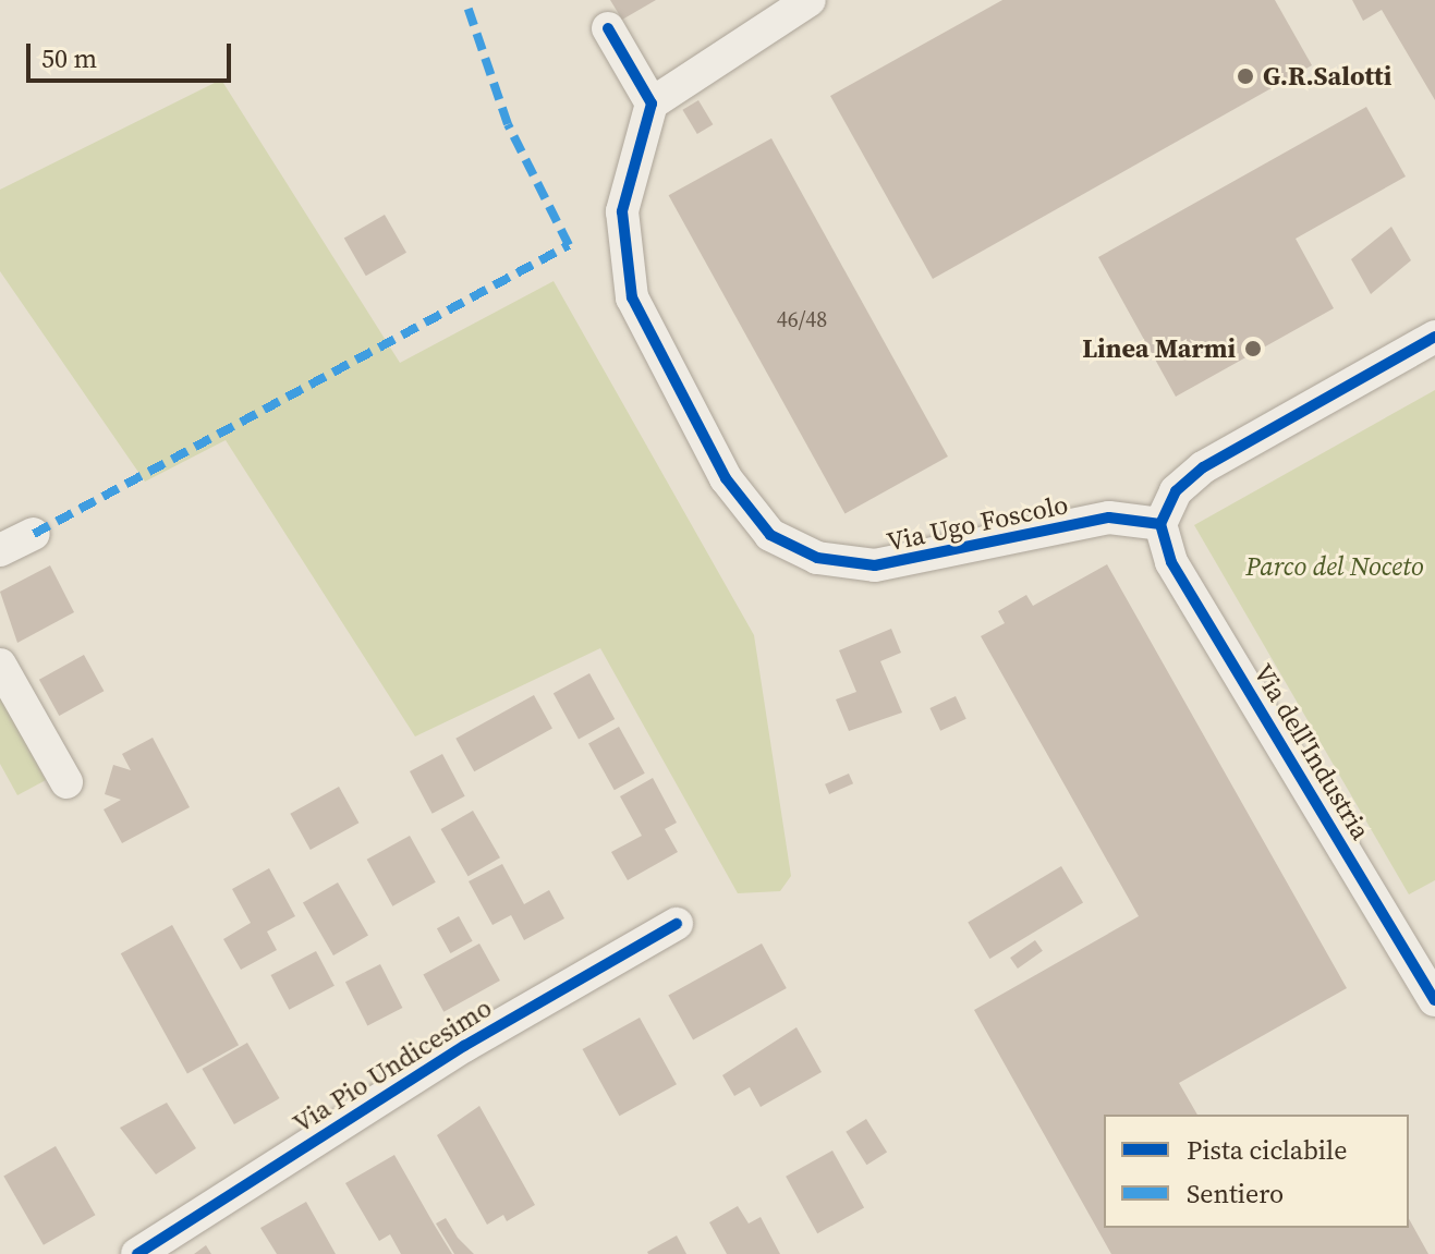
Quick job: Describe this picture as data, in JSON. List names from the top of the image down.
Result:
{
  "streets": {
    "street": ["Via Ugo Foscolo", "Via dell'Industria", "Via Pio Undicesimo"]
  },
  "crossings": [
    ["Via Ugo Foscolo", "Via dell'Industria"]
  ],
  "parks": ["Parco del Noceto"],
  "places": ["G.R.Salotti", "Linea Marmi"],
  "house_numbers": ["46/48"],
  "legend": ["Pista ciclabile", "Sentiero"],
  "scale_bar": "50 m"
}
